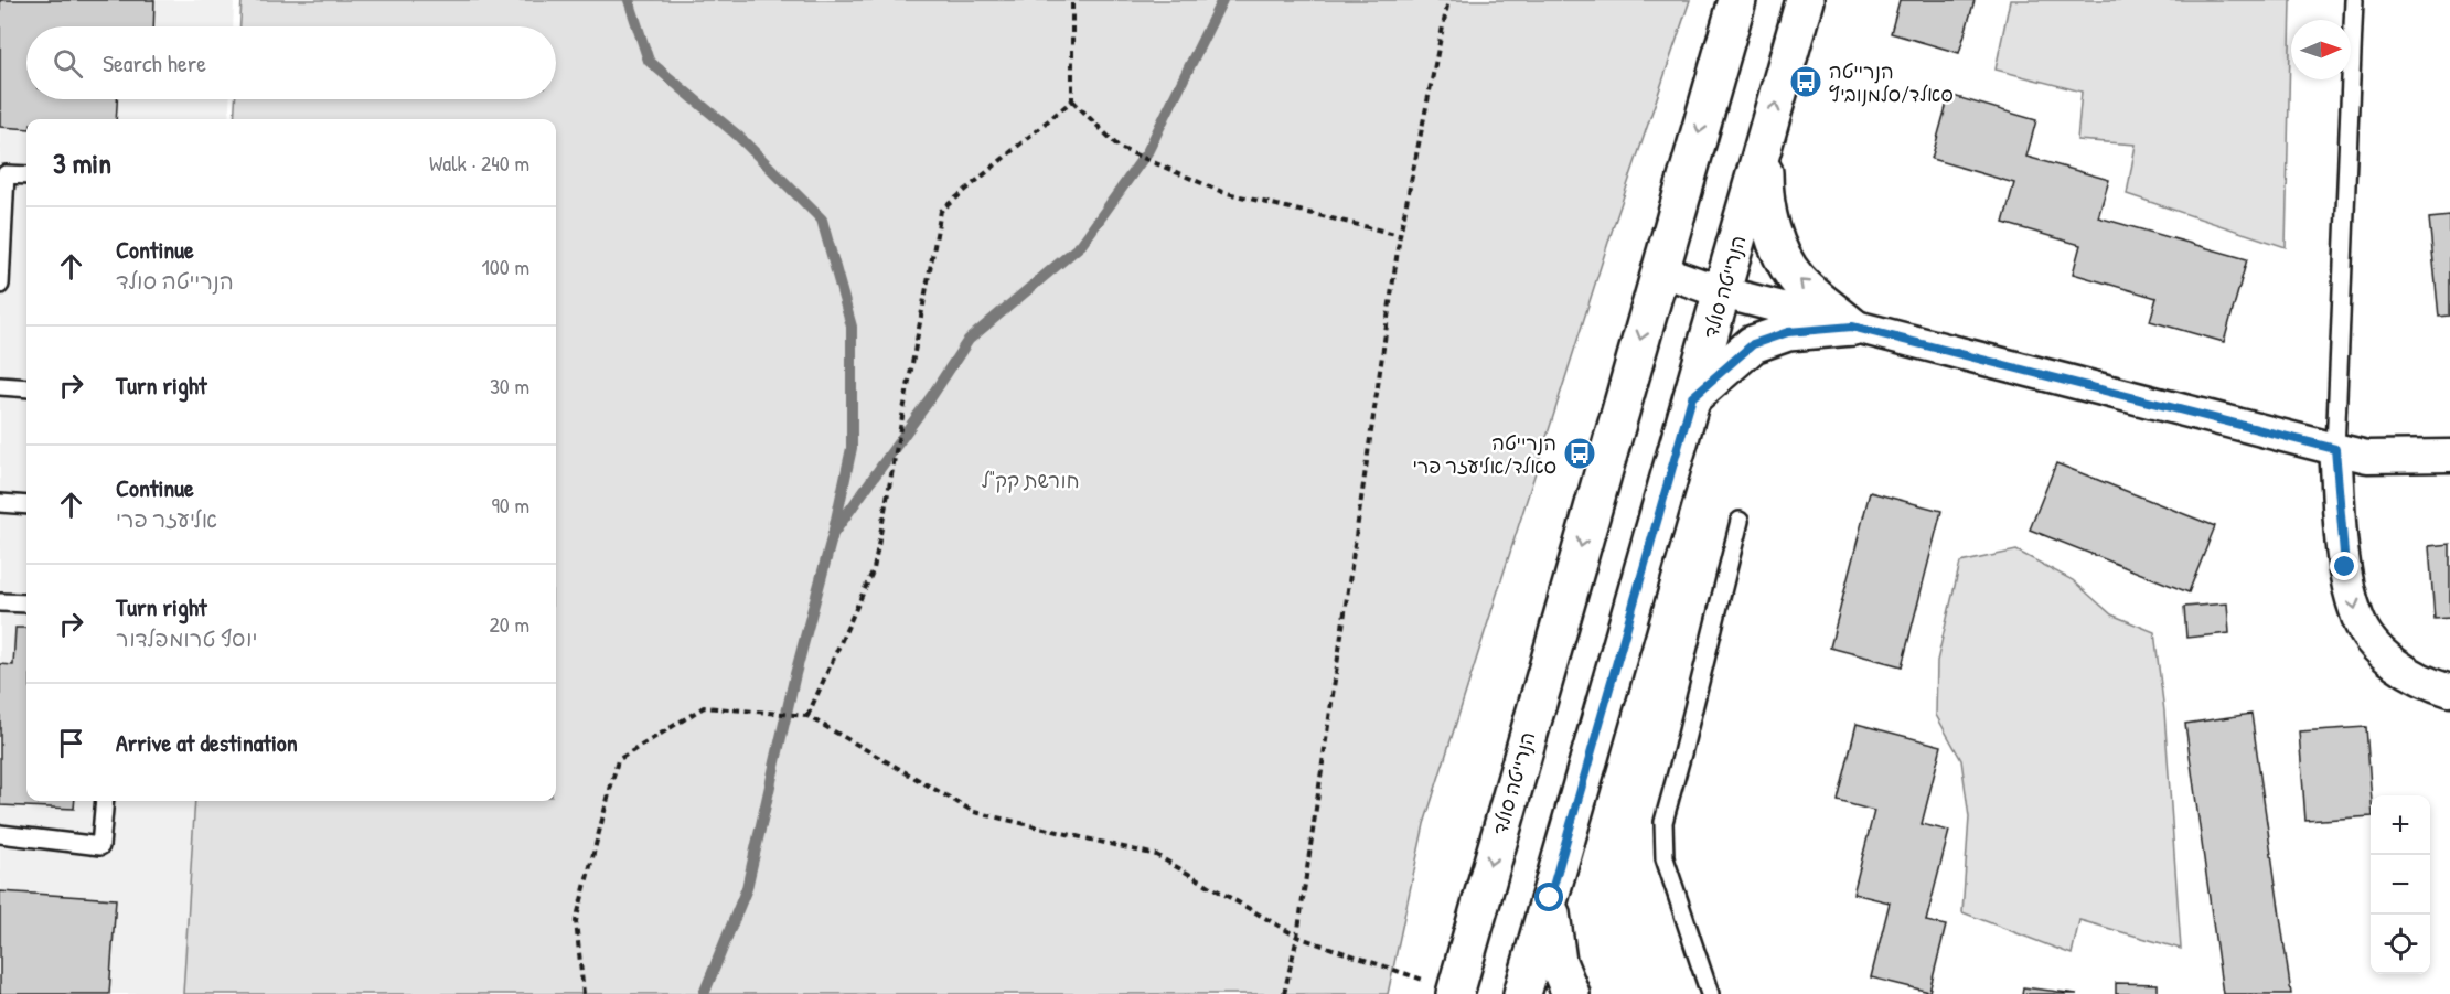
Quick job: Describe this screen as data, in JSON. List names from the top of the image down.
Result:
{
  "streets": {
    "main road": ["הנרייטה סולד"]
  },
  "parks": ["חורשת קק\"ל"],
  "places": {
    "bus stop": ["הנרייטה סאלד/סלמנוביץ", "הנרייטה סאלד/אליעזר פרי"]
  },
  "north": "right",
  "page": {
    "search": "Search here",
    "heading": ["3 min", "Walk · 240 m"],
    "list": [
      ["Continue", "הנרייטה סולד", "100 m"],
      ["Turn right", "30 m"],
      ["Continue", "אליעזר פרי", "90 m"],
      ["Turn right", "יוסף טרומפלדור", "20 m"],
      "Arrive at destination"
    ],
    "map_buttons": ["+", "−"]
  }
}
